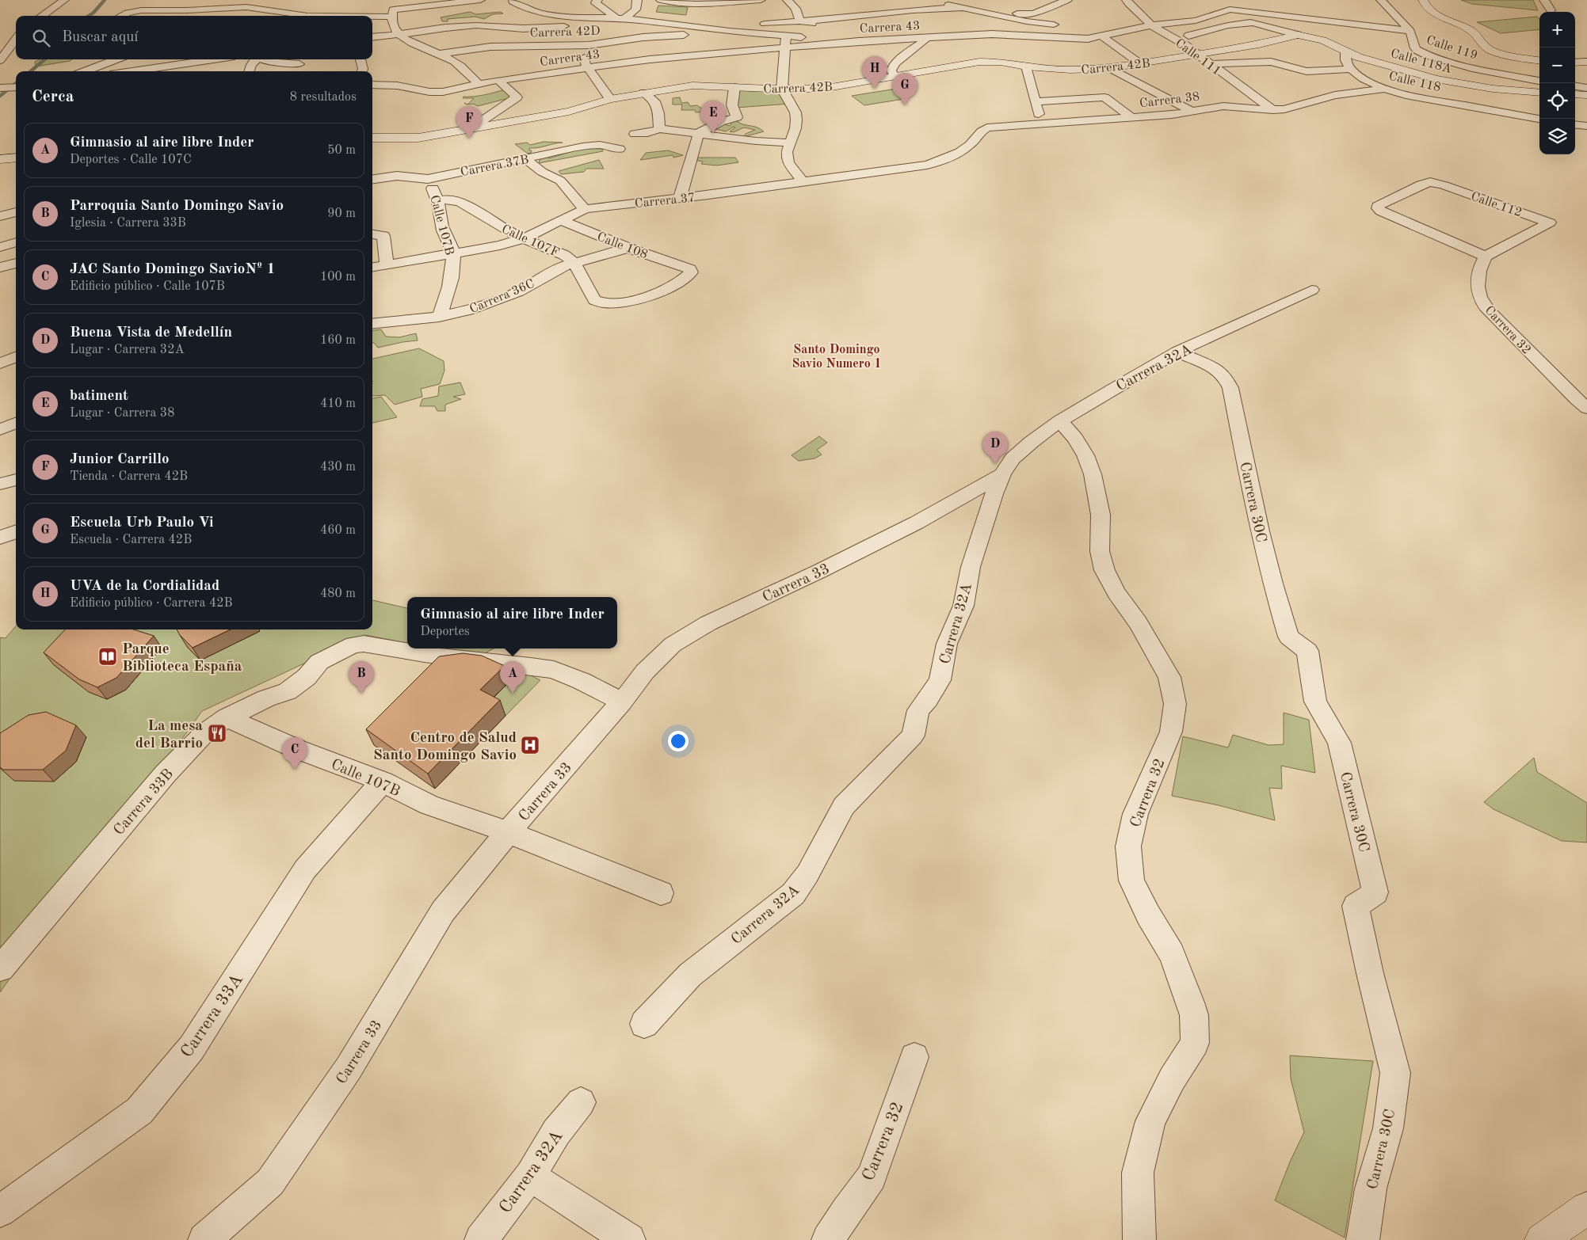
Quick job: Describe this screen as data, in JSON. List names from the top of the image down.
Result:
{
  "streets": {
    "street": [
      "Carrera 43",
      "Carrera 42D",
      "Calle 119",
      "Calle 111",
      "Calle 118A",
      "Carrera 42B",
      "Calle 118",
      "Carrera 38",
      "Carrera 37B",
      "Carrera 37",
      "Calle 112",
      "Calle 107B",
      "Calle 107F",
      "Calle 108",
      "Carrera 36C",
      "Carrera 32",
      "Carrera 32A",
      "Carrera 30C",
      "Carrera 33",
      "Carrera 33B",
      "Carrera 33A"
    ]
  },
  "crossings": [
    ["Carrera 43", "Calle 119"],
    ["Carrera 43", "Calle 111"],
    ["Calle 111", "Carrera 42B"],
    ["Calle 111", "Carrera 38"],
    ["Calle 118", "Carrera 38"],
    ["Carrera 38", "Carrera 37"],
    ["Carrera 37B", "Calle 107B"],
    ["Carrera 37", "Calle 107B"],
    ["Carrera 37", "Calle 107F"],
    ["Carrera 37", "Calle 108"],
    ["Calle 112", "Carrera 32"],
    ["Calle 107B", "Calle 107F"],
    ["Calle 107B", "Carrera 36C"],
    ["Calle 107B", "Carrera 33"],
    ["Calle 107B", "Carrera 33B"],
    ["Calle 107B", "Carrera 33A"],
    ["Calle 107F", "Calle 108"],
    ["Calle 107F", "Carrera 36C"],
    ["Calle 108", "Carrera 36C"],
    ["Carrera 32", "Carrera 32A"],
    ["Carrera 32A", "Carrera 30C"],
    ["Carrera 32A", "Carrera 33"],
    ["Carrera 33", "Carrera 33B"]
  ],
  "districts": ["Santo Domingo Savio Numero 1"],
  "places": {
    "library": ["Parque Biblioteca España"],
    "restaurant": ["La mesa del Barrio"],
    "hospital": ["Centro de Salud Santo Domingo Savio"]
  },
  "page": {
    "map_buttons": ["+", "−"],
    "search": "Buscar aquí",
    "pins": [
      "H",
      "G",
      "E",
      "F",
      "D",
      "A",
      "B",
      "C"
    ],
    "heading": ["Cerca", "8 resultados"],
    "list": [
      {
        "mark": "A",
        "name": "Gimnasio al aire libre Inder",
        "note": "Deportes · Calle 107C",
        "value": "50 m"
      },
      {
        "mark": "B",
        "name": "Parroquia Santo Domingo Savio",
        "note": "Iglesia · Carrera 33B",
        "value": "90 m"
      },
      {
        "mark": "C",
        "name": "JAC Santo Domingo SavioNº 1",
        "note": "Edificio público · Calle 107B",
        "value": "100 m"
      },
      {
        "mark": "D",
        "name": "Buena Vista de Medellín",
        "note": "Lugar · Carrera 32A",
        "value": "160 m"
      },
      {
        "mark": "E",
        "name": "batiment",
        "note": "Lugar · Carrera 38",
        "value": "410 m"
      },
      {
        "mark": "F",
        "name": "Junior Carrillo",
        "note": "Tienda · Carrera 42B",
        "value": "430 m"
      },
      {
        "mark": "G",
        "name": "Escuela Urb Paulo Vi",
        "note": "Escuela · Carrera 42B",
        "value": "460 m"
      },
      {
        "mark": "H",
        "name": "UVA de la Cordialidad",
        "note": "Edificio público · Carrera 42B",
        "value": "480 m"
      }
    ],
    "popup": ["Gimnasio al aire libre Inder", "Deportes"]
  }
}
